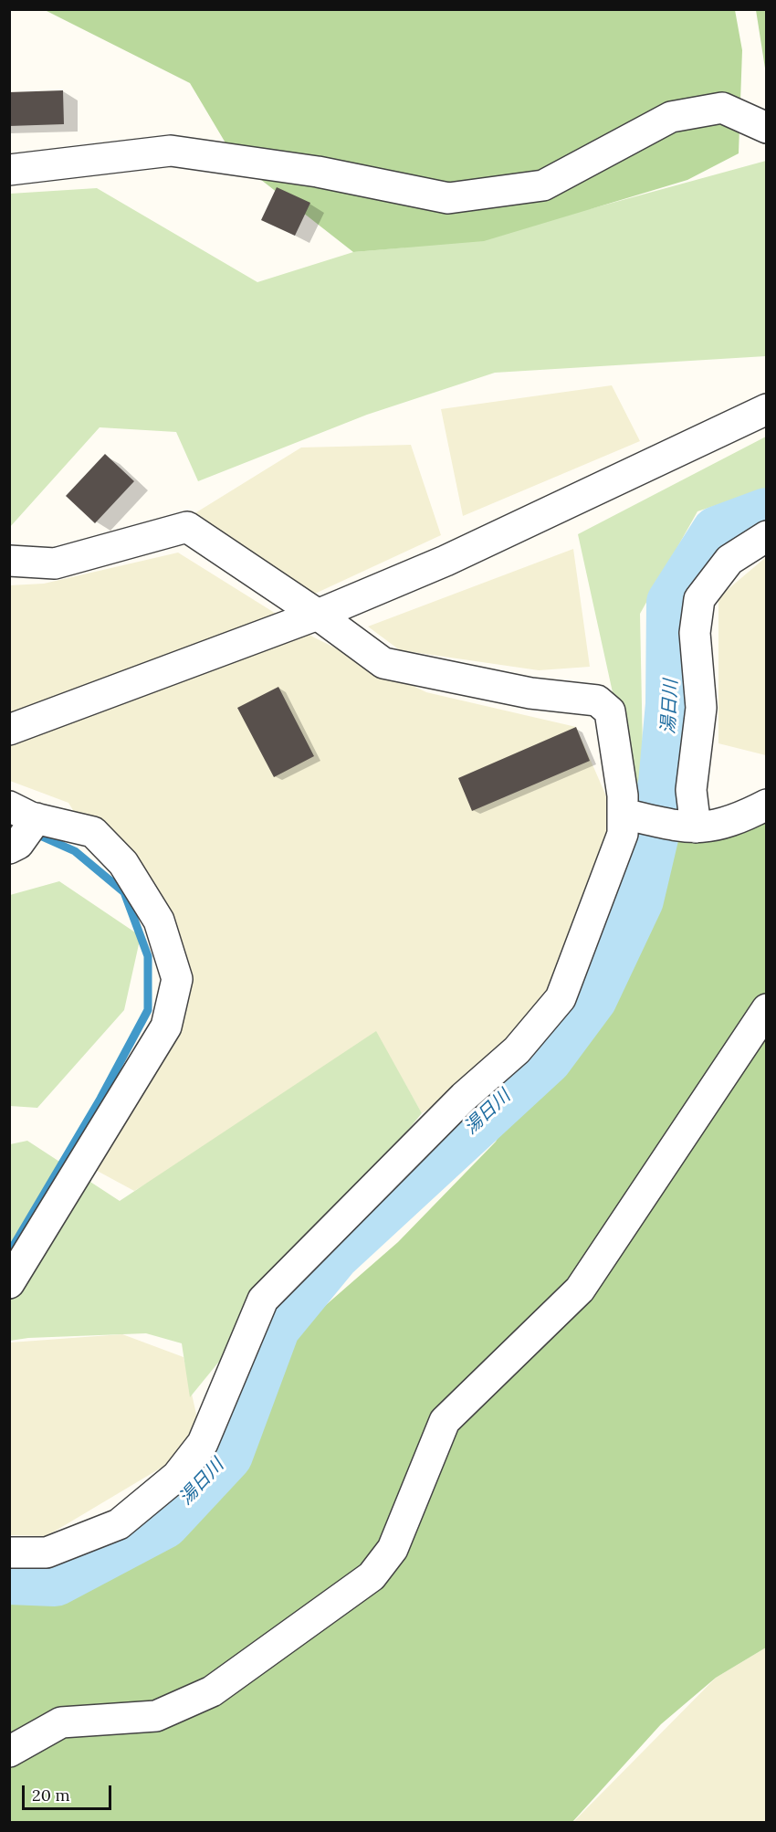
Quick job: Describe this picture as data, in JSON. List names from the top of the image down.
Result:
{
  "water": ["湯日川"],
  "scale_bar": "20 m"
}
